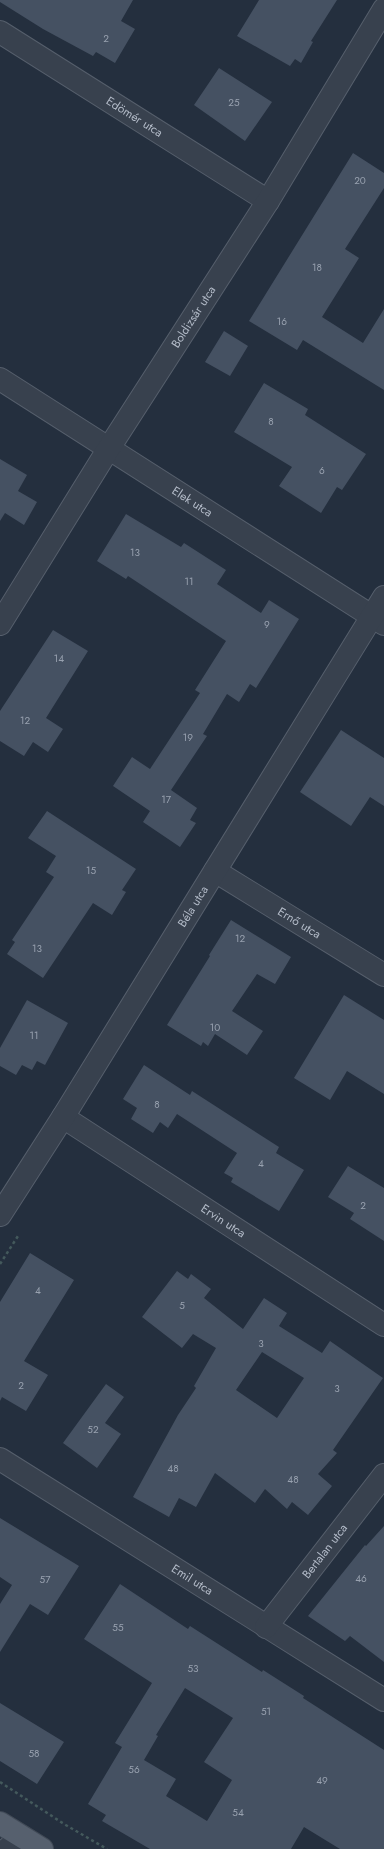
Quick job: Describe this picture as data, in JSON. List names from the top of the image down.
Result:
{
  "streets": {
    "street": [
      "Edömér utca",
      "Boldizsár utca",
      "Elek utca",
      "Béla utca",
      "Ernő utca",
      "Ervin utca",
      "Bertalan utca",
      "Emil utca"
    ]
  },
  "crossings": [
    ["Edömér utca", "Boldizsár utca"],
    ["Boldizsár utca", "Elek utca"],
    ["Elek utca", "Béla utca"],
    ["Béla utca", "Ernő utca"],
    ["Béla utca", "Ervin utca"],
    ["Bertalan utca", "Emil utca"]
  ],
  "house_numbers": [
    "2",
    "25",
    "20",
    "18",
    "16",
    "8",
    "6",
    "13",
    "11",
    "9",
    "14",
    "12",
    "19",
    "17",
    "15",
    "12",
    "13",
    "10",
    "11",
    "8",
    "4",
    "2",
    "4",
    "5",
    "3",
    "2",
    "3",
    "52",
    "48",
    "48",
    "46",
    "57",
    "55",
    "53",
    "51",
    "58",
    "56",
    "49",
    "54"
  ]
}
